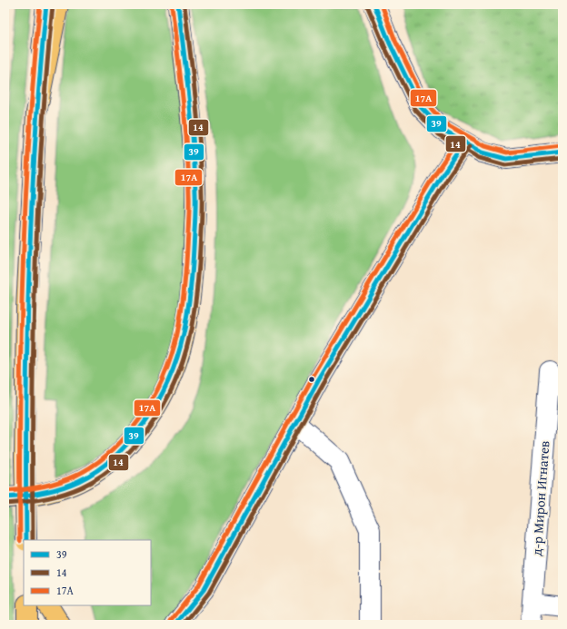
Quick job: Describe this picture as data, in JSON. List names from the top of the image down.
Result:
{
  "streets": {
    "street": ["д-р Мирон Игнатев"]
  },
  "lines": ["transit line 39", "transit line 14", "transit line 17А"],
  "legend": ["39", "14", "17А"]
}
